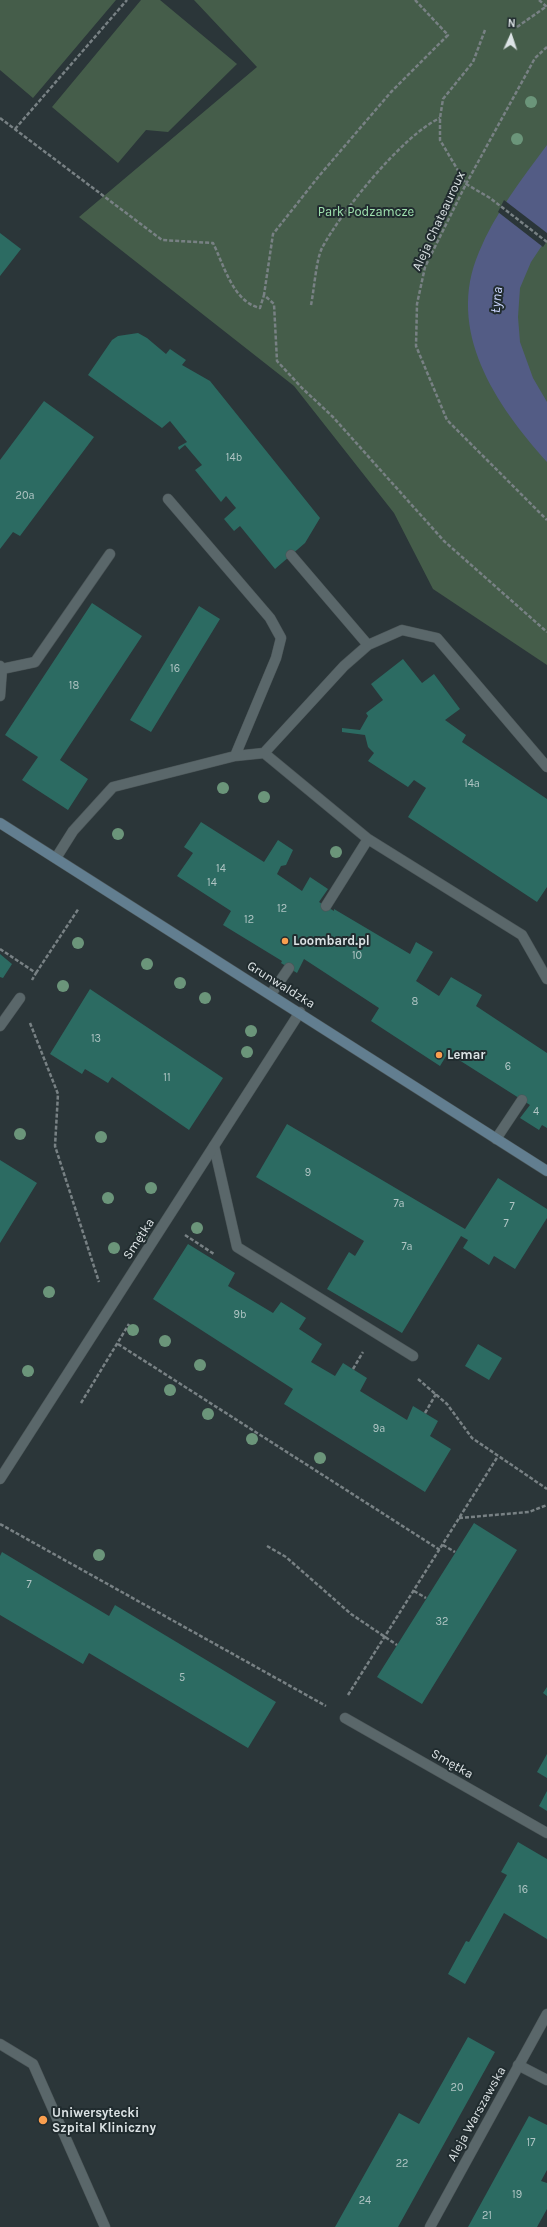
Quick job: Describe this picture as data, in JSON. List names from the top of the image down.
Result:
{
  "streets": {
    "street": ["Grunwaldzka", "Smętka", "Aleja Warszawska"],
    "path": ["Aleja Chateauroux"]
  },
  "crossings": [
    ["Grunwaldzka", "Smętka"]
  ],
  "water": ["Łyna"],
  "parks": ["Park Podzamcze"],
  "places": ["Loombard.pl", "Lemar", "Uniwersytecki Szpital Kliniczny"],
  "house_numbers": [
    "14b",
    "20a",
    "16",
    "18",
    "14a",
    "14",
    "14",
    "12",
    "12",
    "10",
    "8",
    "13",
    "6",
    "11",
    "4",
    "9",
    "7a",
    "7",
    "7",
    "7a",
    "9b",
    "9a",
    "7",
    "32",
    "5",
    "16",
    "20",
    "17",
    "22",
    "19",
    "24",
    "21"
  ],
  "north": "top"
}
